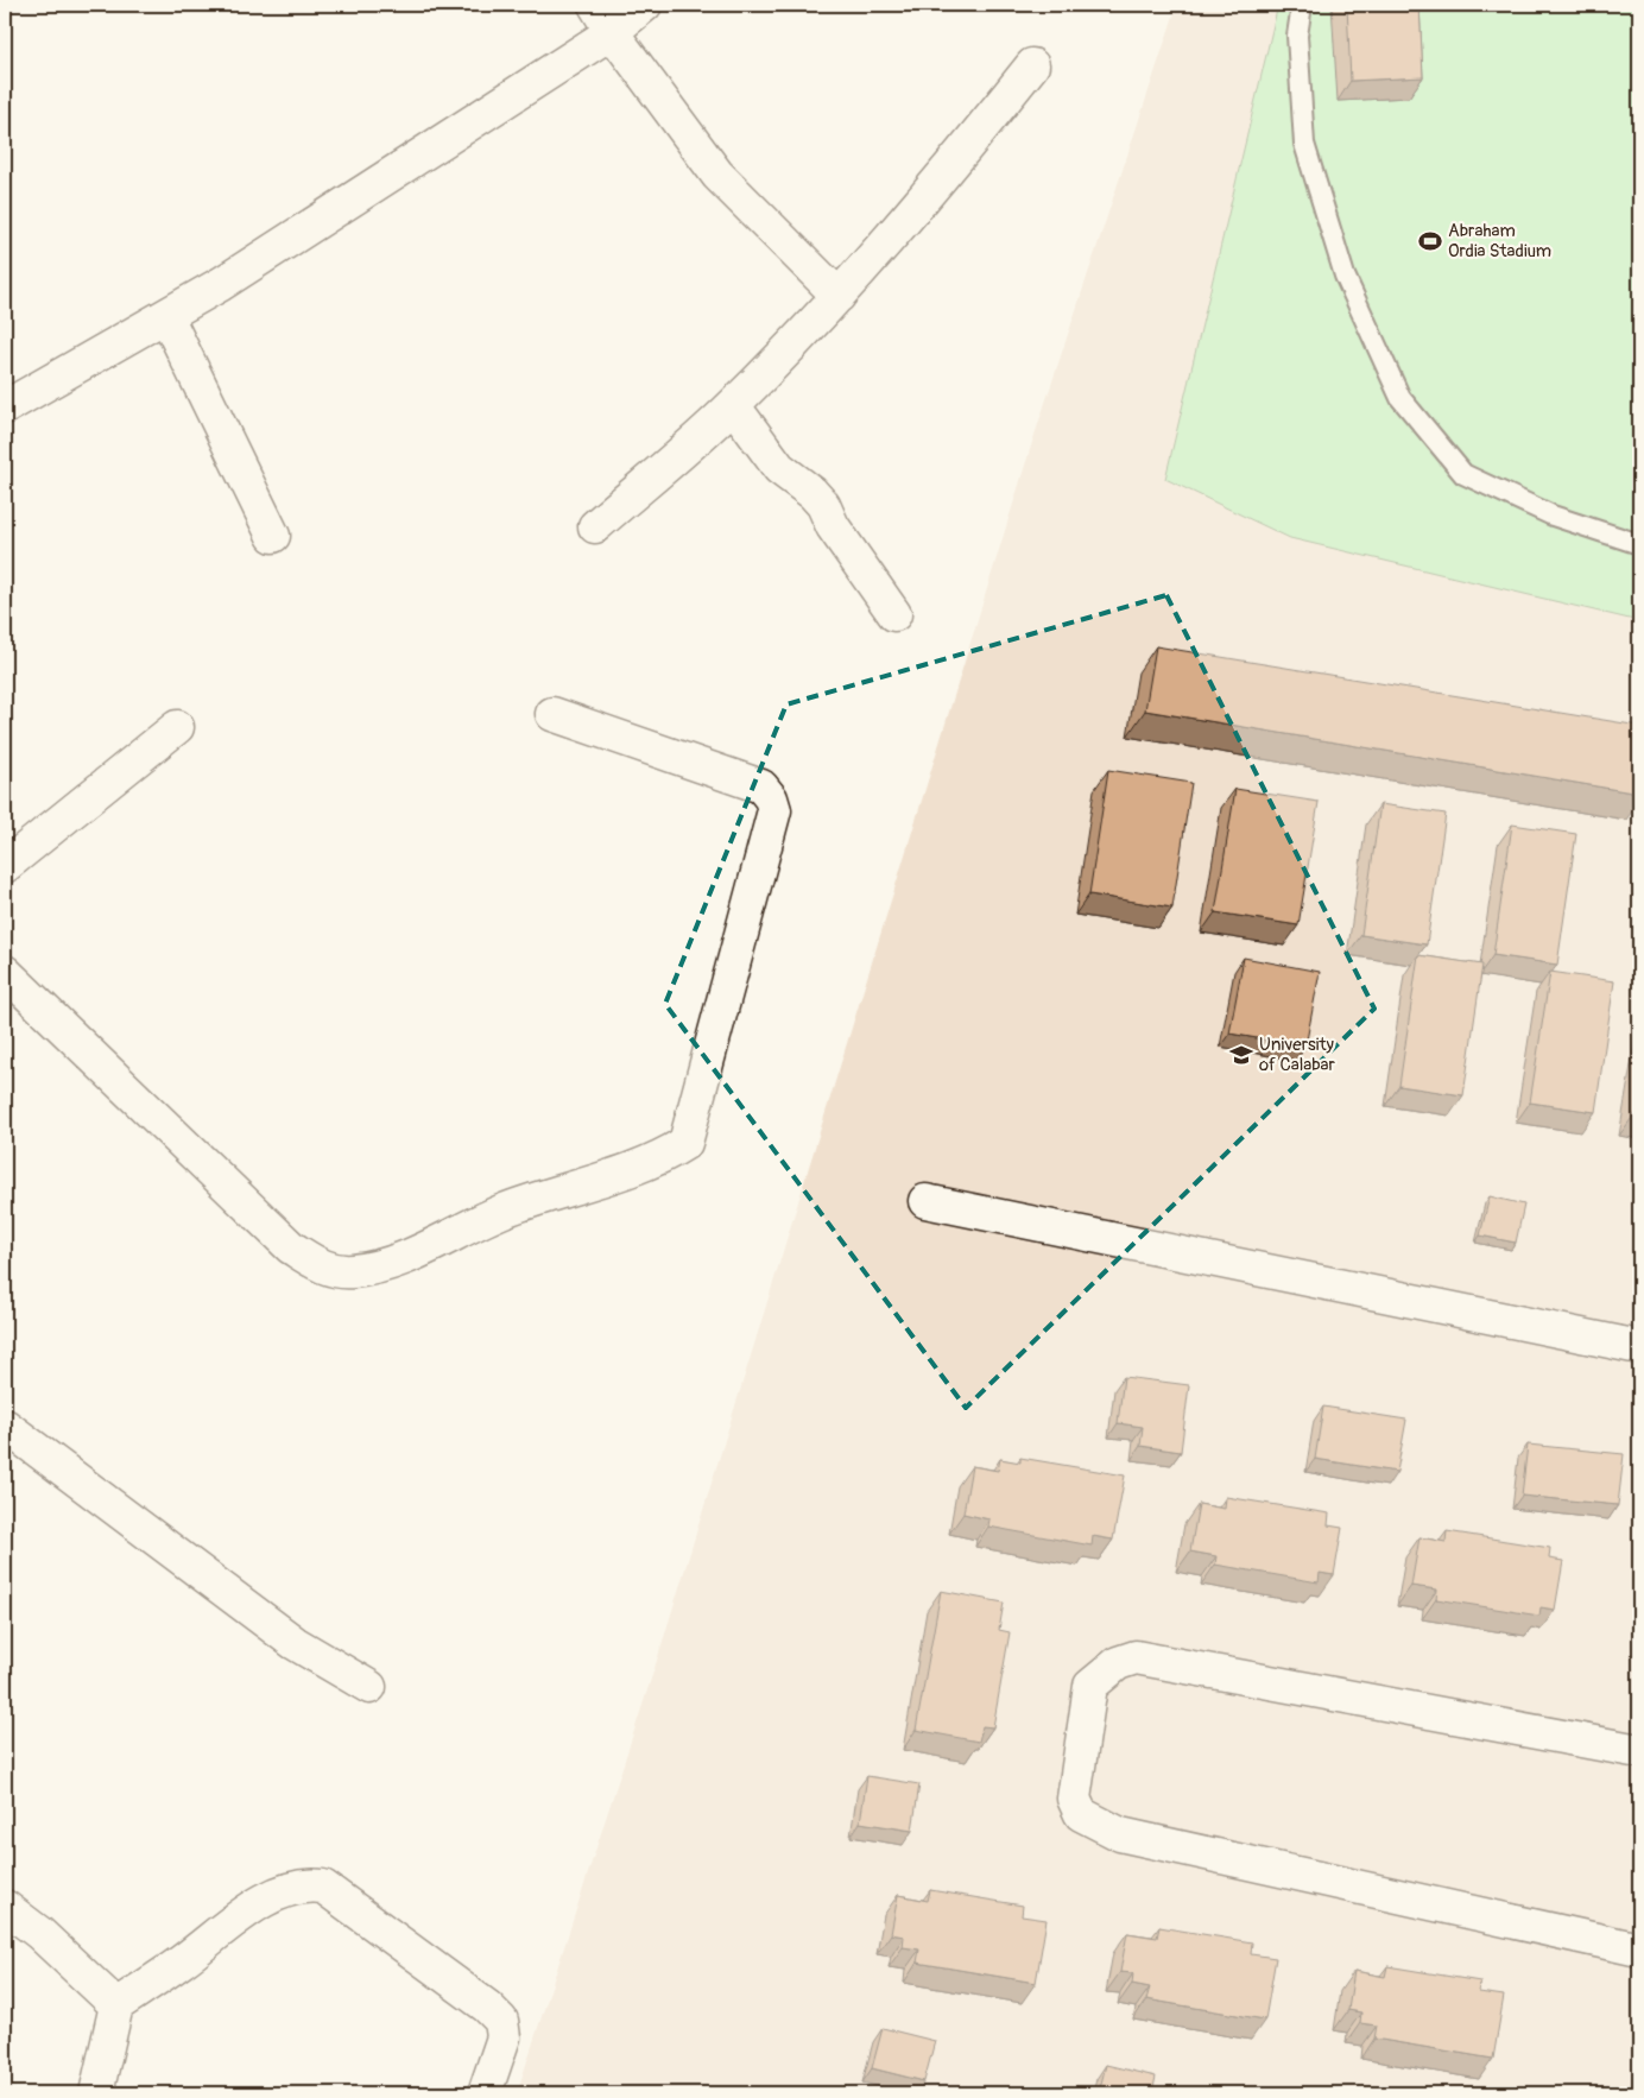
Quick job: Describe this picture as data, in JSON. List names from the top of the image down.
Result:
{
  "places": {
    "sports": ["Abraham Ordia Stadium"],
    "school or university": ["University of Calabar"]
  }
}
